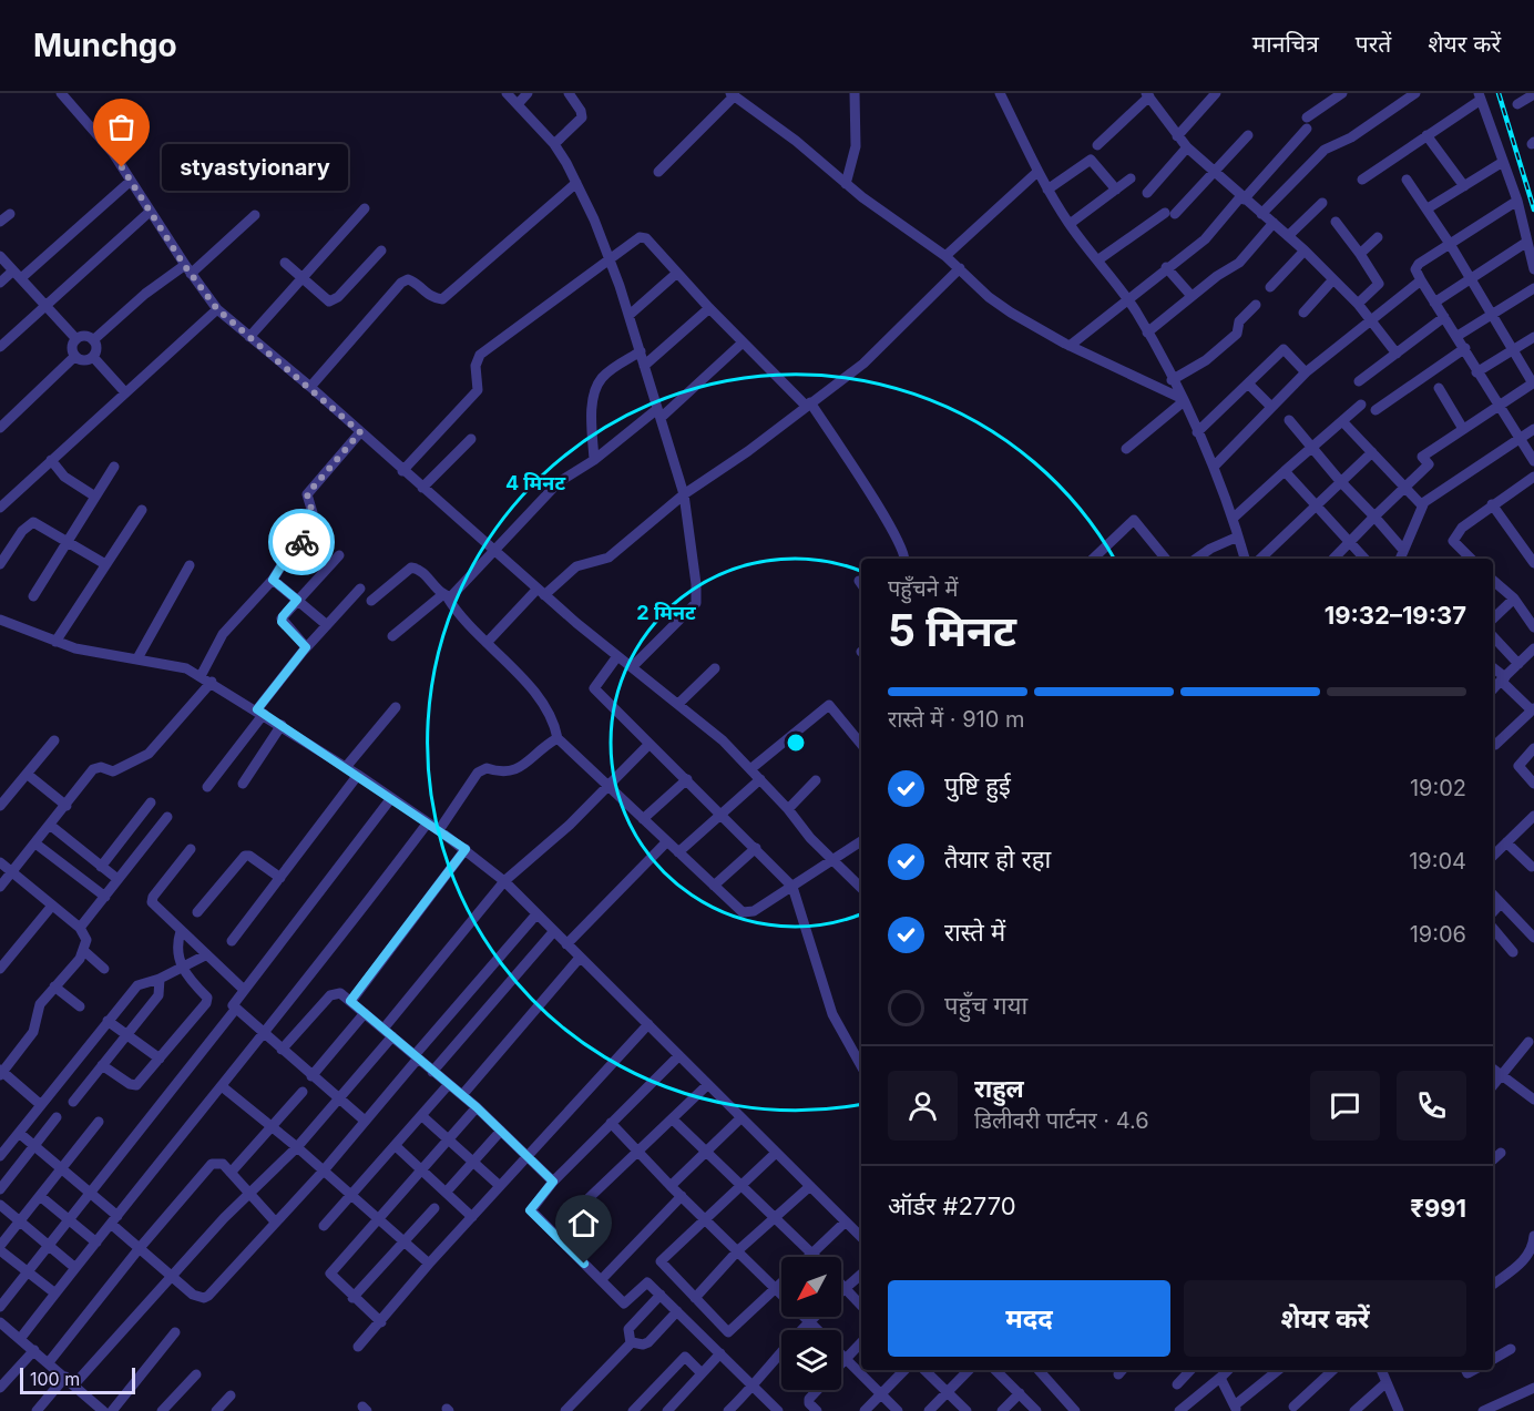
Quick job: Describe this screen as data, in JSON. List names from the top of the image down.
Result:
{
  "places": ["styastyionary"],
  "scale_bar": "100 m",
  "north": "bottom left",
  "page": {
    "header": "Munchgo",
    "nav": ["मानचित्र", "परतें", "शेयर करें"],
    "bubble": "styastyionary",
    "heading": ["5 मिनट", "पहुँचने में", "19:32–19:37"],
    "panel": [
      "राहुल",
      "डिलीवरी पार्टनर · 4.6",
      "ऑर्डर #2770",
      "₹991"
    ],
    "bar": "रास्ते में · 910 m",
    "list": [
      ["पुष्टि हुई", "19:02"],
      ["तैयार हो रहा", "19:04"],
      ["रास्ते में", "19:06"],
      "पहुँच गया"
    ],
    "buttons": ["मदद", "शेयर करें"],
    "scale": "100 m"
  },
  "rings": ["4 मिनट", "2 मिनट"]
}
